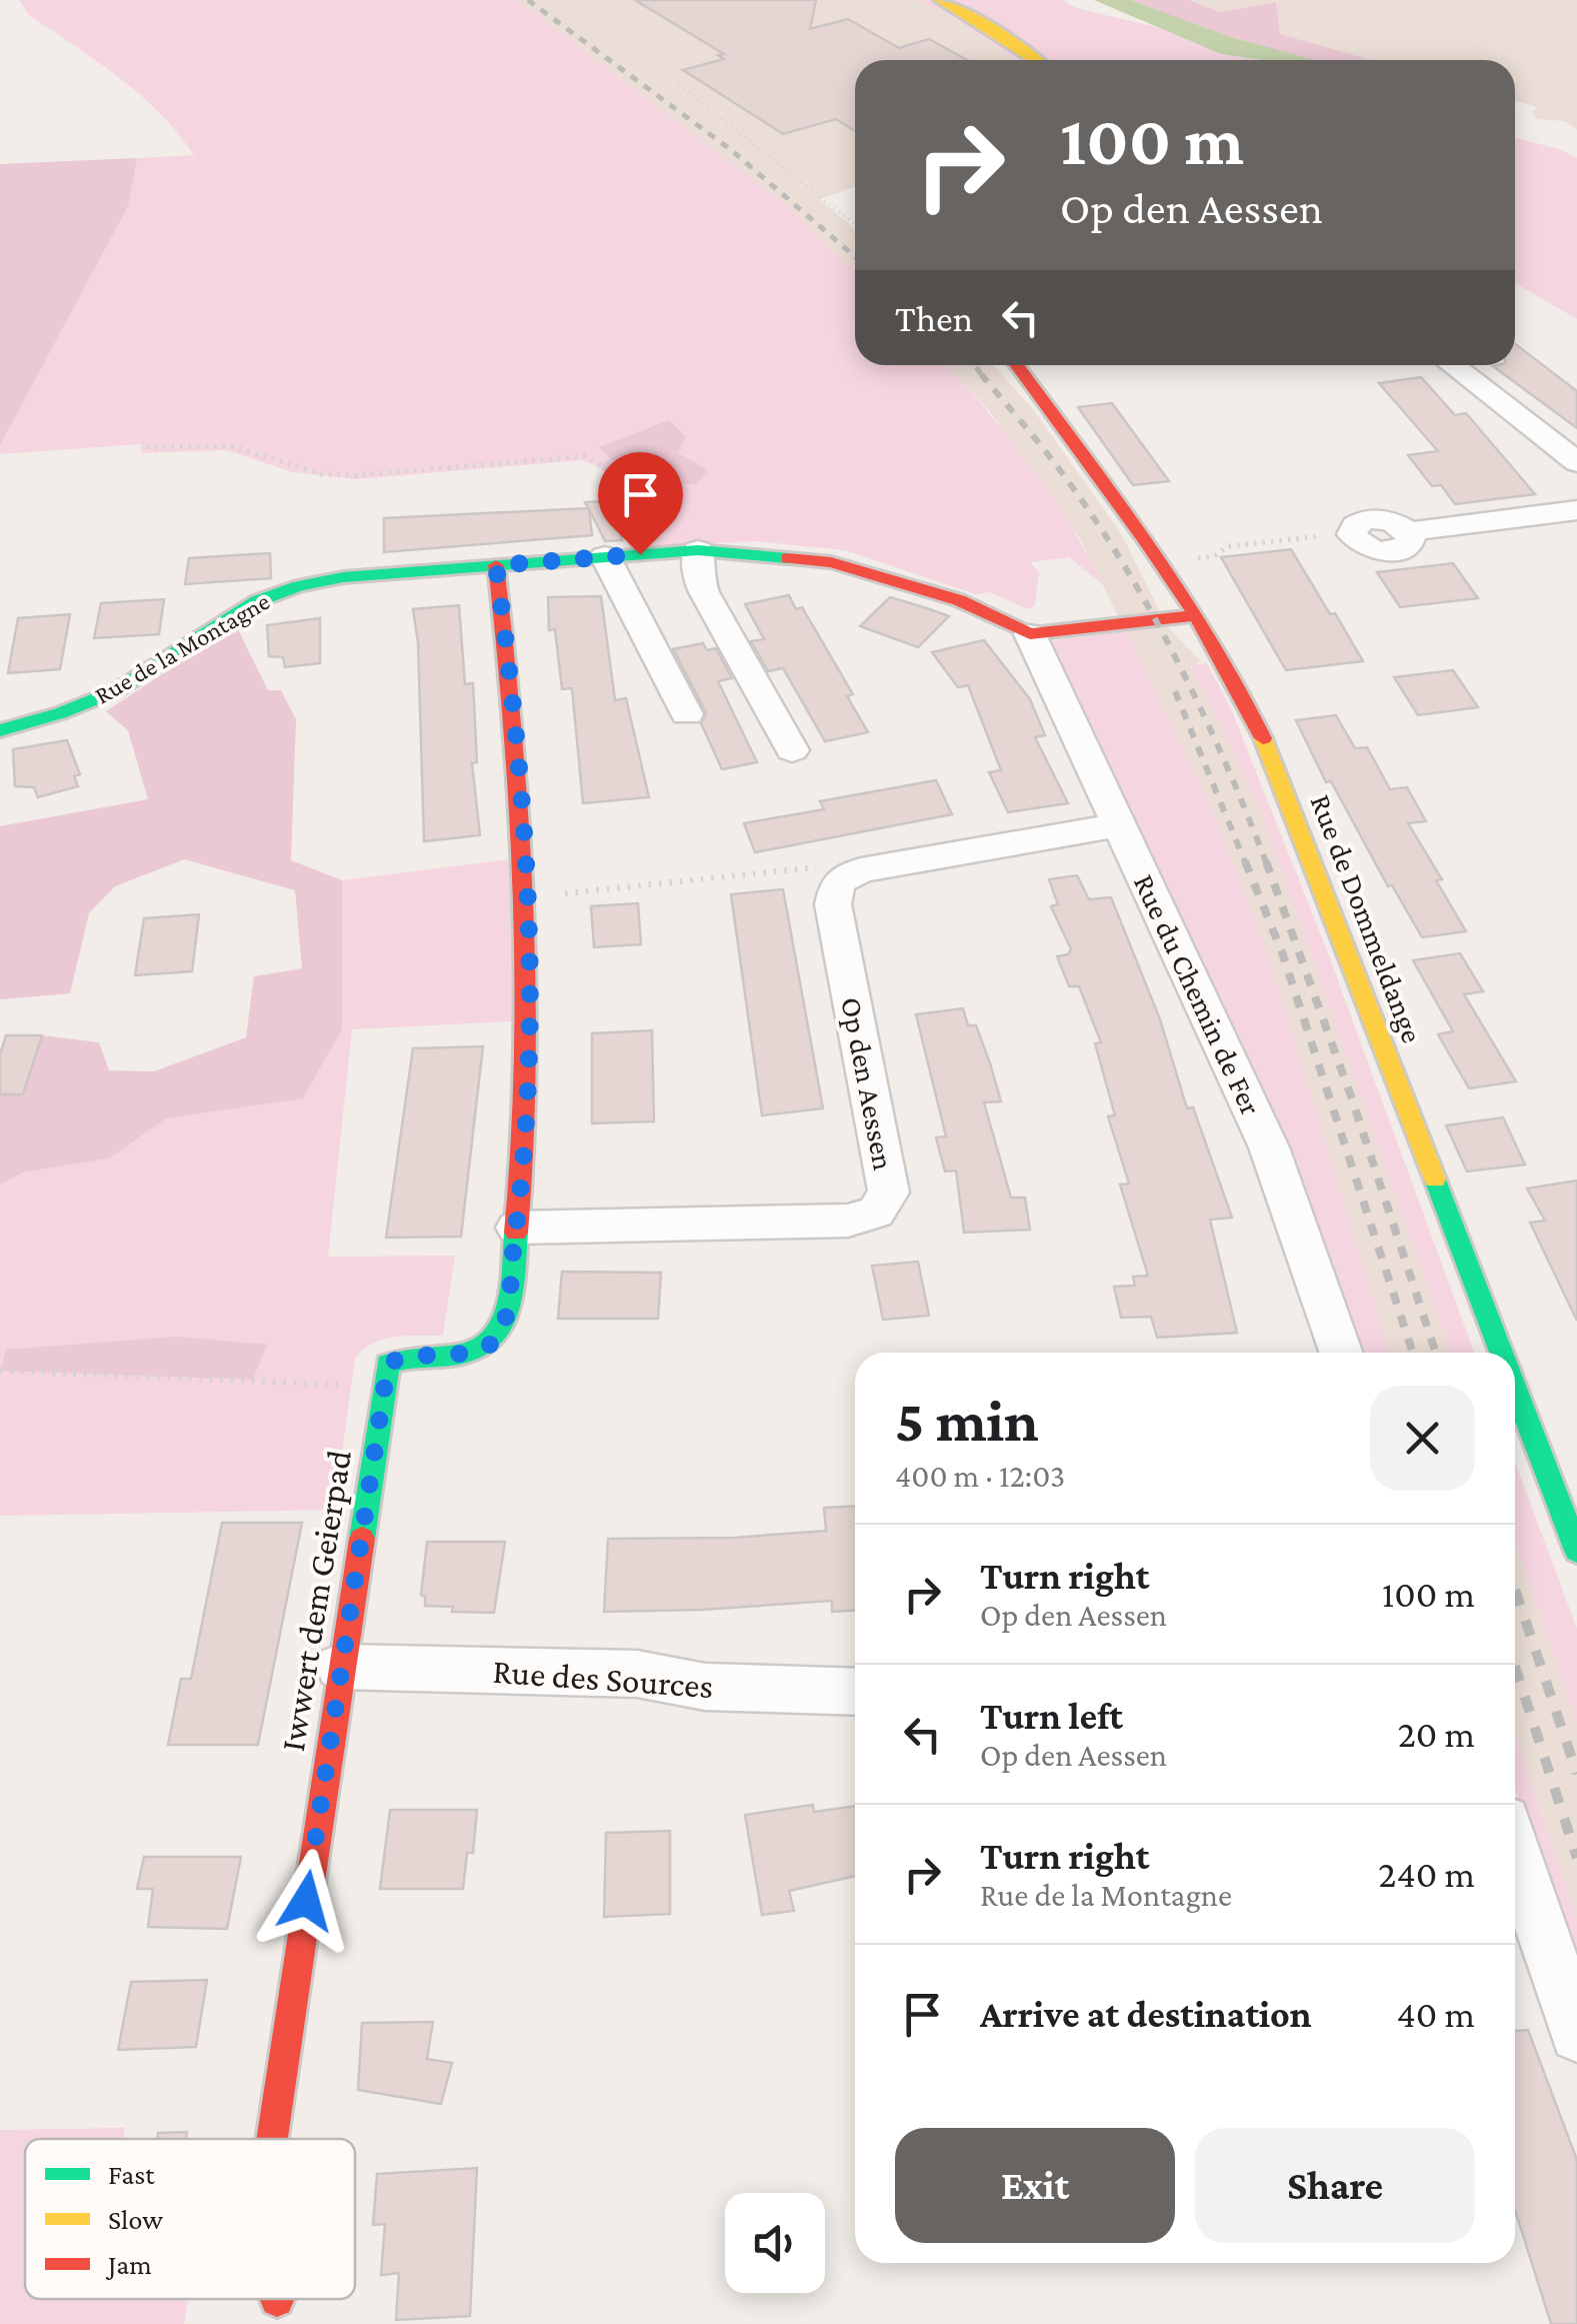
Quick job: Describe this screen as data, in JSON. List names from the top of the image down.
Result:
{
  "streets": {
    "street": [
      "Rue de la Montagne",
      "Rue de Dommeldange",
      "Rue du Chemin de Fer",
      "Op den Aessen",
      "Iwwert dem Geierpad",
      "Rue des Sources"
    ]
  },
  "crossings": [
    ["Rue de la Montagne", "Rue du Chemin de Fer"],
    ["Iwwert dem Geierpad", "Rue des Sources"]
  ],
  "legend": ["Fast", "Slow", "Jam"],
  "page": {
    "turn": ["100 m", "Op den Aessen"],
    "then": "Then",
    "heading": ["5 min", "400 m · 12:03"],
    "list": [
      {
        "name": "Turn right",
        "note": "Op den Aessen",
        "value": "100 m"
      },
      {
        "name": "Turn left",
        "note": "Op den Aessen",
        "value": "20 m"
      },
      {
        "name": "Turn right",
        "note": "Rue de la Montagne",
        "value": "240 m"
      },
      {
        "name": "Arrive at destination",
        "value": "40 m"
      }
    ],
    "buttons": ["Exit", "Share"]
  }
}
